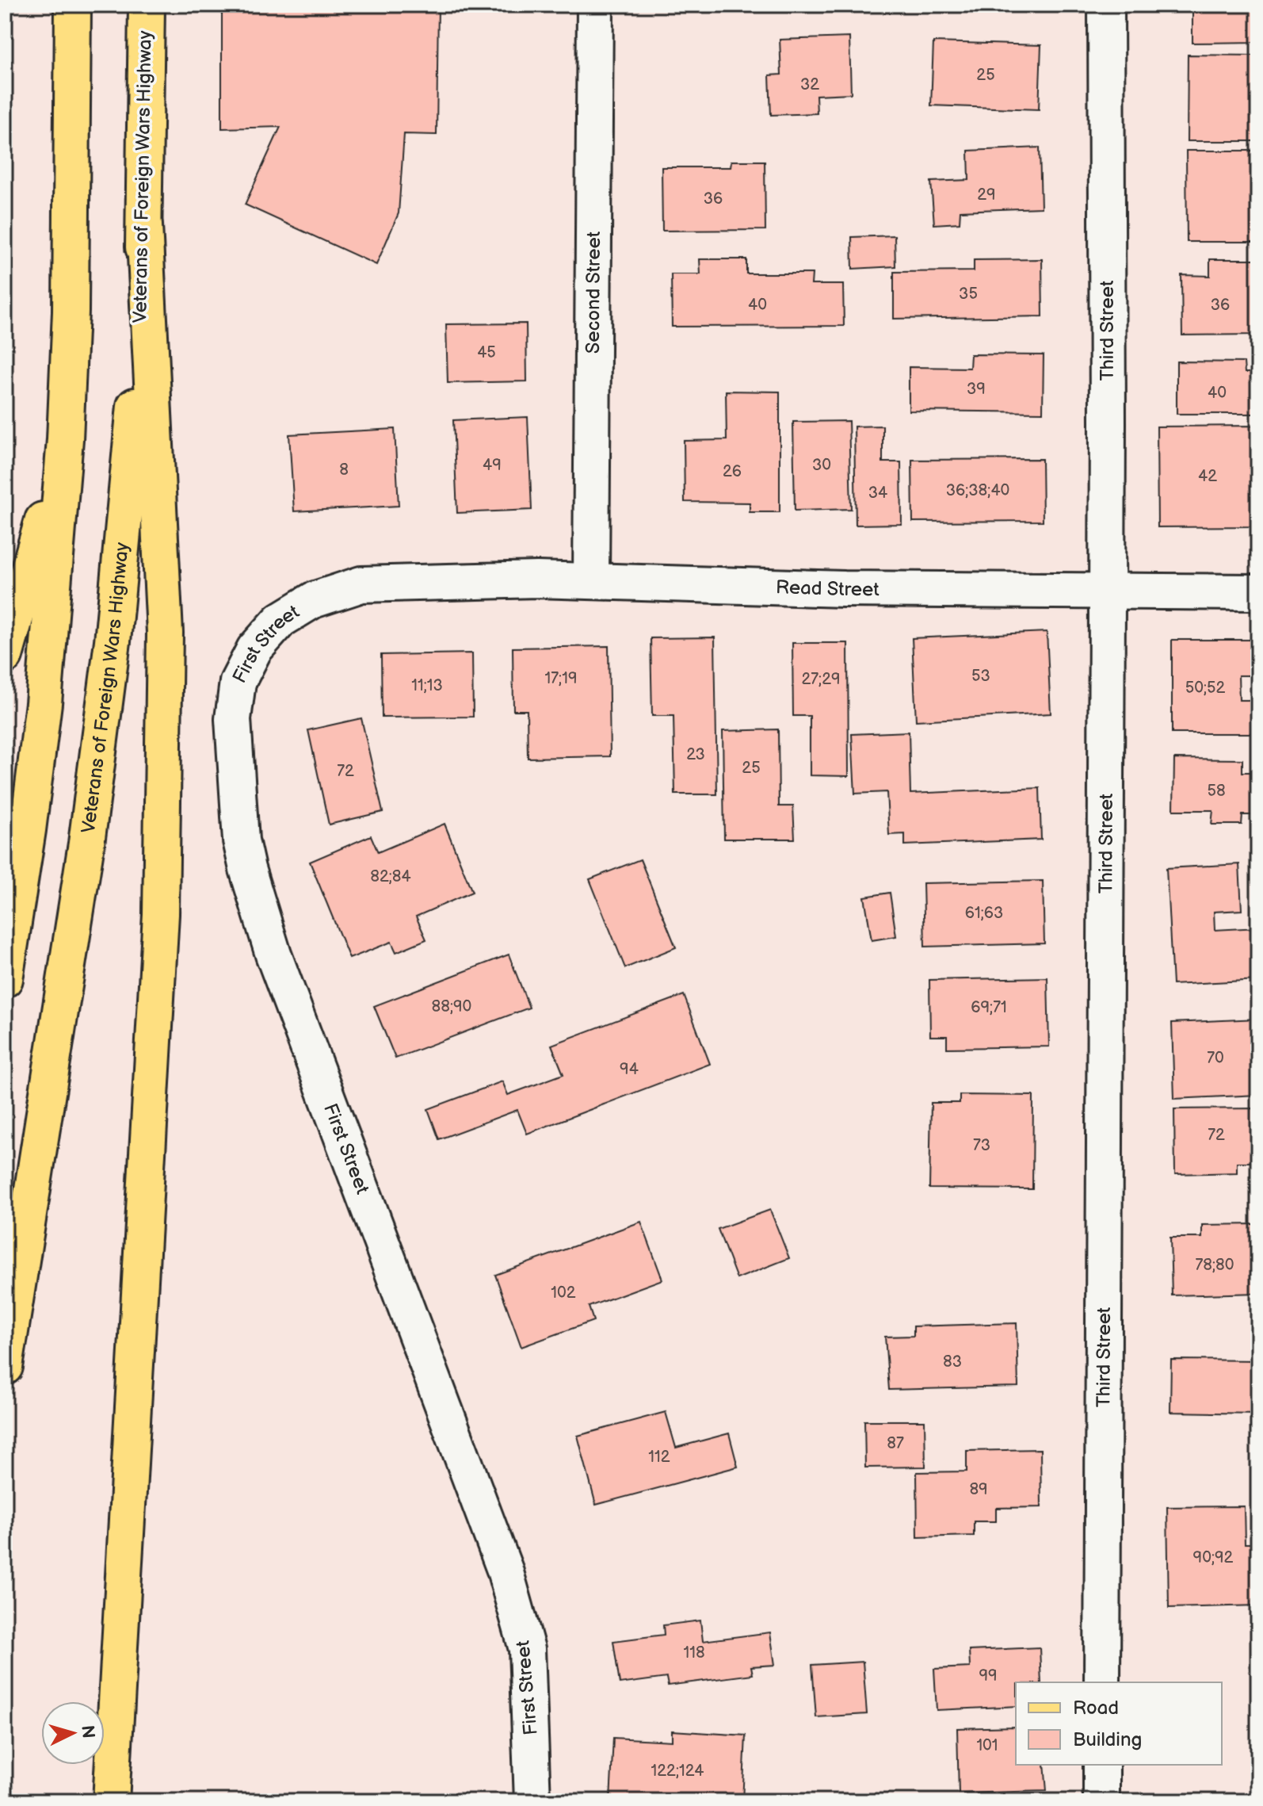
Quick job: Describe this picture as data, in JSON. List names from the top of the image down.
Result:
{
  "streets": {
    "main road": ["Veterans of Foreign Wars Highway"],
    "street": [
      "Second Street",
      "Third Street",
      "Read Street",
      "First Street"
    ]
  },
  "crossings": [
    ["Second Street", "Read Street"],
    ["Third Street", "Read Street"],
    ["Read Street", "First Street"]
  ],
  "house_numbers": [
    "25",
    "32",
    "29",
    "36",
    "35",
    "40",
    "36",
    "45",
    "39",
    "40",
    "49",
    "30",
    "8",
    "26",
    "42",
    "36;38;40",
    "34",
    "53",
    "17;19",
    "27;29",
    "11;13",
    "50;52",
    "23",
    "25",
    "72",
    "58",
    "82;84",
    "61;63",
    "88;90",
    "69;71",
    "70",
    "94",
    "72",
    "73",
    "78;80",
    "102",
    "83",
    "87",
    "112",
    "89",
    "90;92",
    "118",
    "99",
    "101",
    "122;124"
  ],
  "legend": ["Road", "Building"],
  "north": "right"
}
